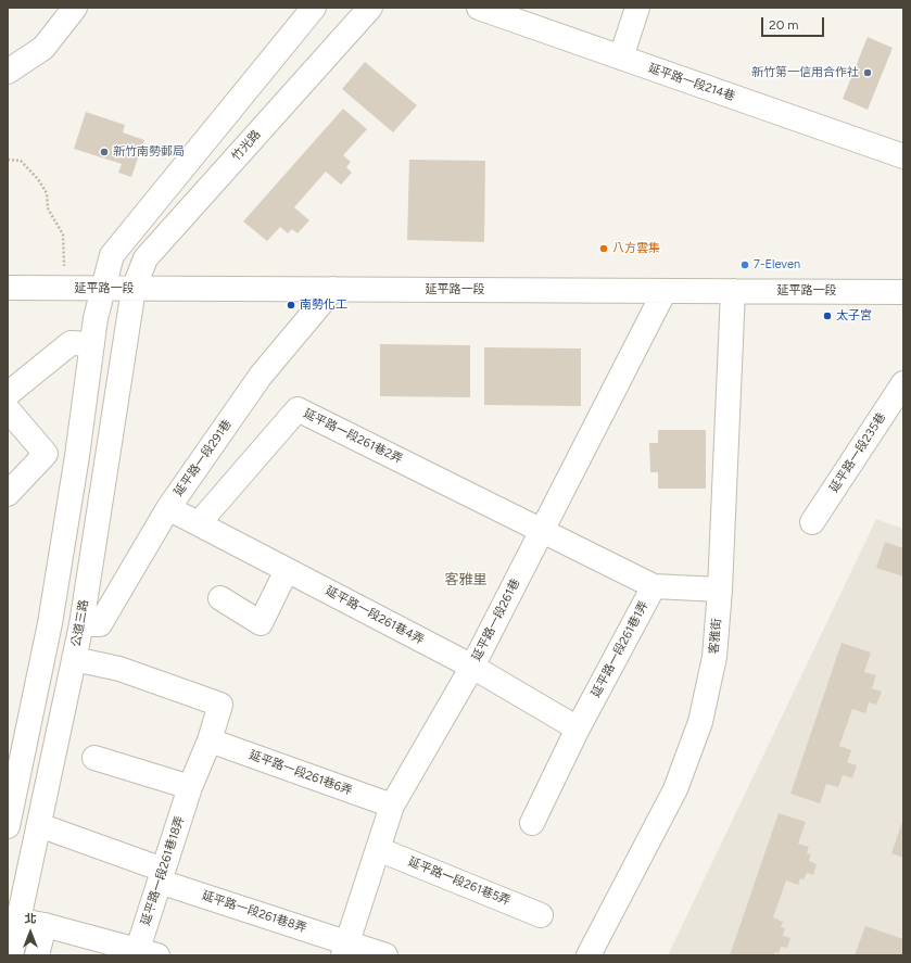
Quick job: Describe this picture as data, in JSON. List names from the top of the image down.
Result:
{
  "streets": {
    "street": [
      "延平路一段214巷",
      "竹光路",
      "延平路一段",
      "延平路一段261巷2弄",
      "延平路一段235巷",
      "延平路一段291巷",
      "延平路一段261巷4弄",
      "延平路一段261巷",
      "公道三路",
      "客雅街",
      "延平路一段261巷1弄",
      "延平路一段261巷6弄",
      "延平路一段261巷18弄",
      "延平路一段261巷5弄",
      "延平路一段261巷8弄"
    ]
  },
  "crossings": [
    ["竹光路", "延平路一段"],
    ["竹光路", "公道三路"],
    ["延平路一段", "延平路一段291巷"],
    ["延平路一段", "延平路一段261巷"],
    ["延平路一段", "公道三路"],
    ["延平路一段", "客雅街"],
    ["延平路一段261巷2弄", "延平路一段261巷4弄"],
    ["延平路一段261巷2弄", "延平路一段261巷"],
    ["延平路一段261巷2弄", "延平路一段261巷1弄"],
    ["延平路一段291巷", "延平路一段261巷4弄"],
    ["延平路一段291巷", "公道三路"],
    ["延平路一段261巷4弄", "延平路一段261巷"],
    ["延平路一段261巷4弄", "延平路一段261巷1弄"],
    ["延平路一段261巷", "延平路一段261巷1弄"],
    ["延平路一段261巷", "延平路一段261巷6弄"],
    ["延平路一段261巷", "延平路一段261巷5弄"],
    ["延平路一段261巷", "延平路一段261巷8弄"],
    ["公道三路", "延平路一段261巷8弄"],
    ["延平路一段261巷18弄", "延平路一段261巷8弄"]
  ],
  "districts": ["客雅里"],
  "places": [
    "新竹第一信用合作社",
    "新竹南勢郵局",
    "八方雲集",
    "7-Eleven",
    "南勢化工",
    "太子宮"
  ],
  "scale_bar": "20 m",
  "north": "top"
}
